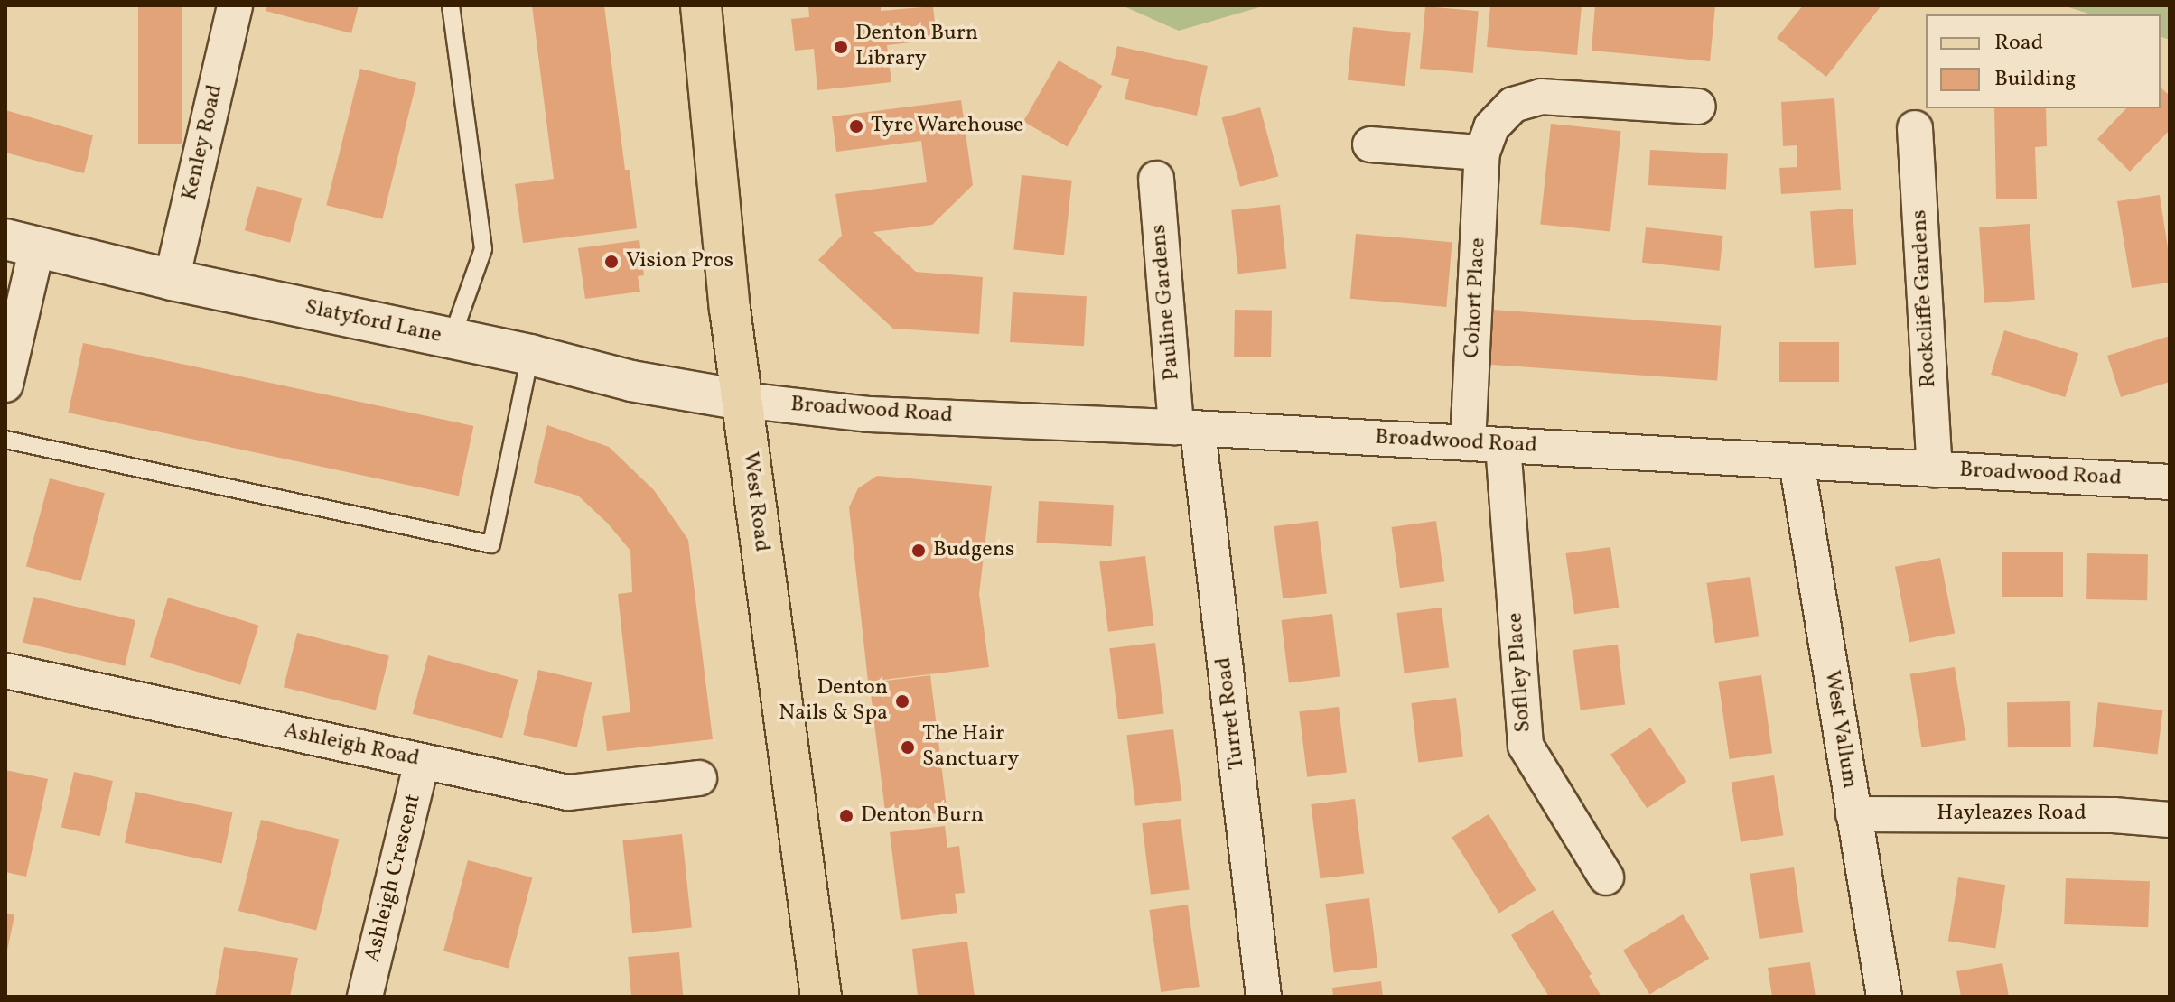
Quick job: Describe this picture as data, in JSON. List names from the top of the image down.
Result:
{
  "streets": {
    "main road": ["West Road"],
    "street": [
      "Kenley Road",
      "Cohort Place",
      "Rockcliffe Gardens",
      "Pauline Gardens",
      "Slatyford Lane",
      "Broadwood Road",
      "Softley Place",
      "Turret Road",
      "West Vallum",
      "Ashleigh Road",
      "Hayleazes Road",
      "Ashleigh Crescent"
    ]
  },
  "crossings": [
    ["Kenley Road", "Slatyford Lane"],
    ["Cohort Place", "Broadwood Road"],
    ["Rockcliffe Gardens", "Broadwood Road"],
    ["Pauline Gardens", "Broadwood Road"],
    ["Pauline Gardens", "Turret Road"],
    ["Slatyford Lane", "Broadwood Road"],
    ["Slatyford Lane", "West Road"],
    ["Broadwood Road", "West Road"],
    ["Broadwood Road", "Softley Place"],
    ["Broadwood Road", "Turret Road"],
    ["Broadwood Road", "West Vallum"],
    ["West Vallum", "Hayleazes Road"],
    ["Ashleigh Road", "Ashleigh Crescent"]
  ],
  "places": [
    "Denton Burn Library",
    "Tyre Warehouse",
    "Vision Pros",
    "Budgens",
    "Denton Nails & Spa",
    "The Hair Sanctuary",
    "Denton Burn"
  ],
  "legend": ["Road", "Building"]
}
